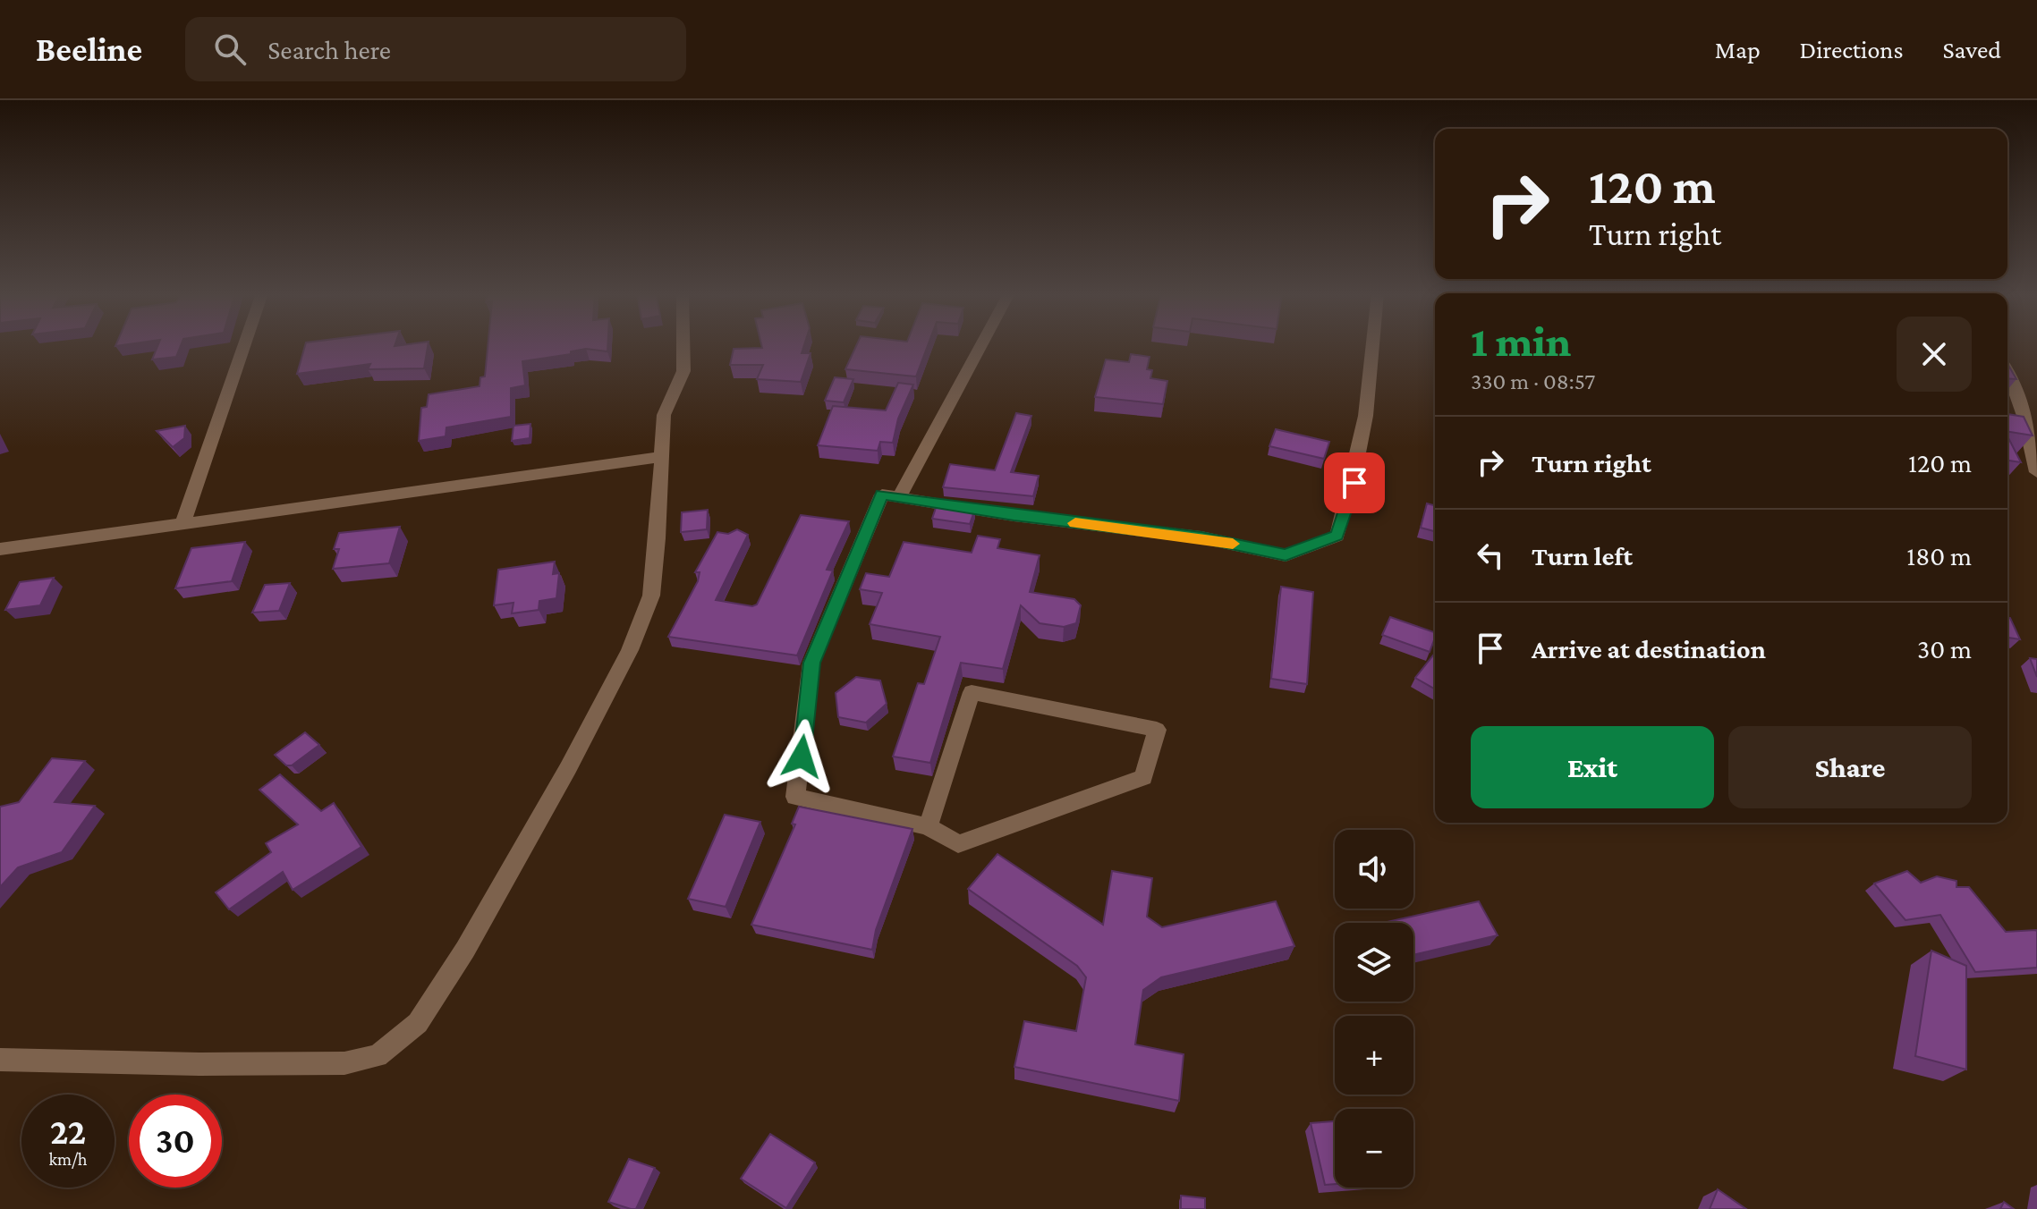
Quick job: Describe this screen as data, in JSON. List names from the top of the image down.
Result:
{
  "page": {
    "header": "Beeline",
    "search": "Search here",
    "nav": ["Map", "Directions", "Saved"],
    "turn": ["120 m", "Turn right"],
    "heading": ["1 min", "330 m · 08:57"],
    "list": [
      {
        "name": "Turn right",
        "value": "120 m"
      },
      {
        "name": "Turn left",
        "value": "180 m"
      },
      {
        "name": "Arrive at destination",
        "value": "30 m"
      }
    ],
    "buttons": ["Exit", "Share"],
    "map_buttons": ["+", "−"],
    "speed": "22 km/h",
    "limit": "30"
  }
}
